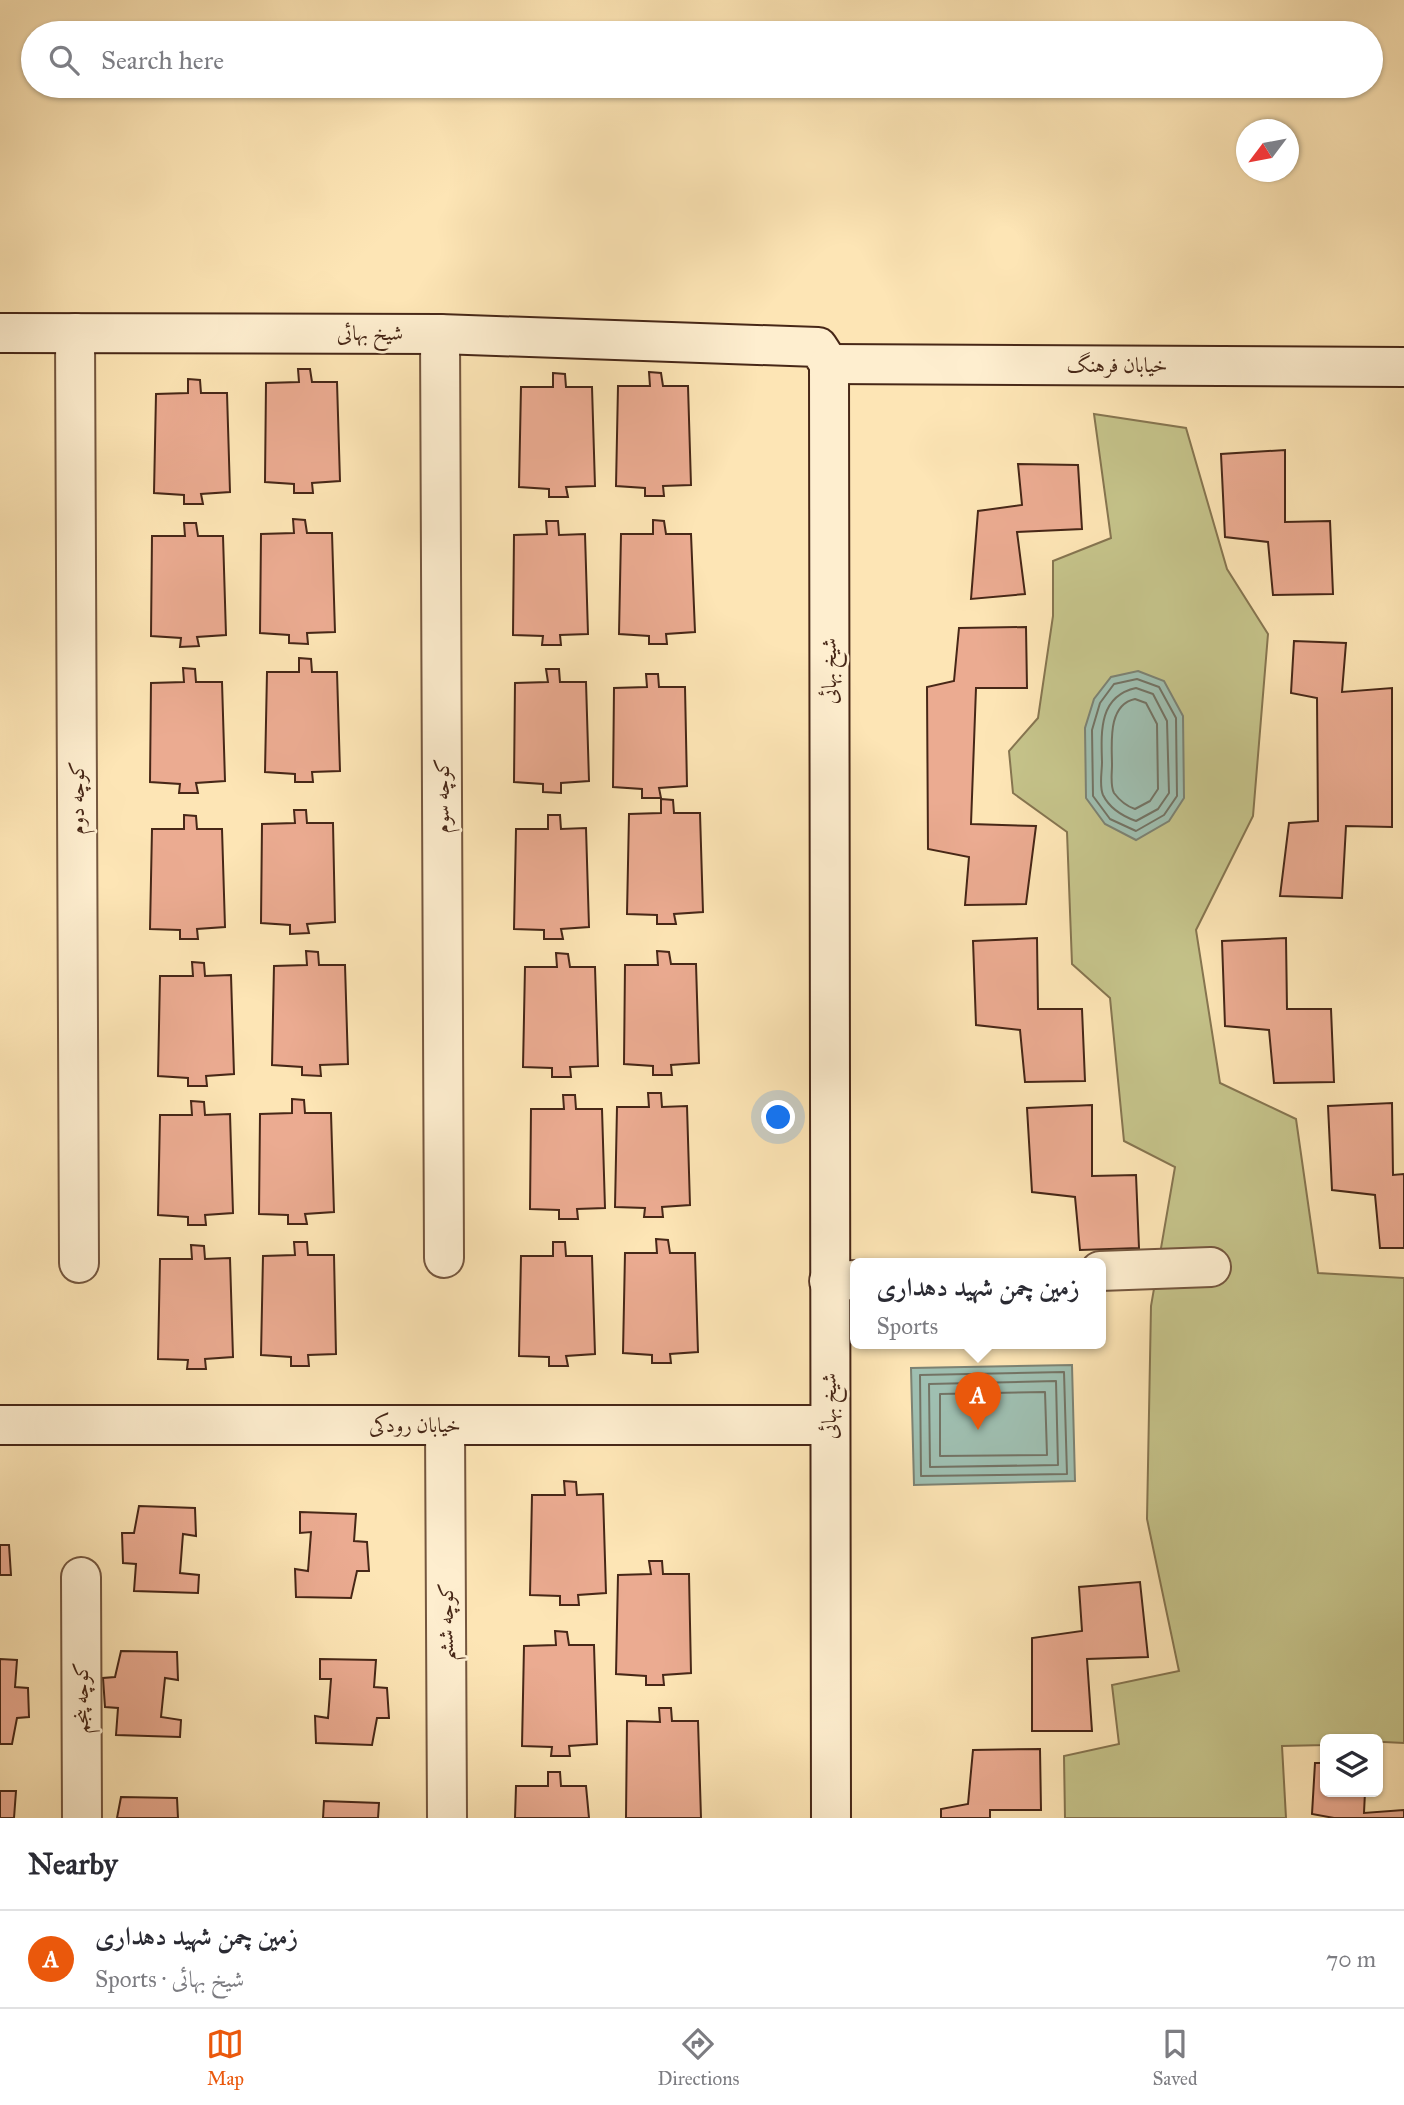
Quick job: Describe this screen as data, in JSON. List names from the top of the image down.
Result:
{
  "streets": {
    "street": [
      "شیخ بهائی",
      "خیابان فرهنگ",
      "کوچه سوم",
      "کوچه دوم",
      "خیابان رودکی",
      "کوچه ششم",
      "کوچه پنجم"
    ]
  },
  "crossings": [
    ["شیخ بهائی", "خیابان فرهنگ"],
    ["شیخ بهائی", "کوچه سوم"],
    ["شیخ بهائی", "کوچه دوم"],
    ["شیخ بهائی", "خیابان رودکی"],
    ["خیابان رودکی", "کوچه ششم"]
  ],
  "north": "bottom left",
  "page": {
    "search": "Search here",
    "popup": ["زمین چمن شهید دهداری", "Sports"],
    "pins": "A",
    "heading": "Nearby",
    "list": [
      {
        "mark": "A",
        "name": "زمین چمن شهید دهداری",
        "note": "Sports · شیخ بهائی",
        "value": "70 m"
      }
    ],
    "nav": ["Map", "Directions", "Saved"]
  }
}
